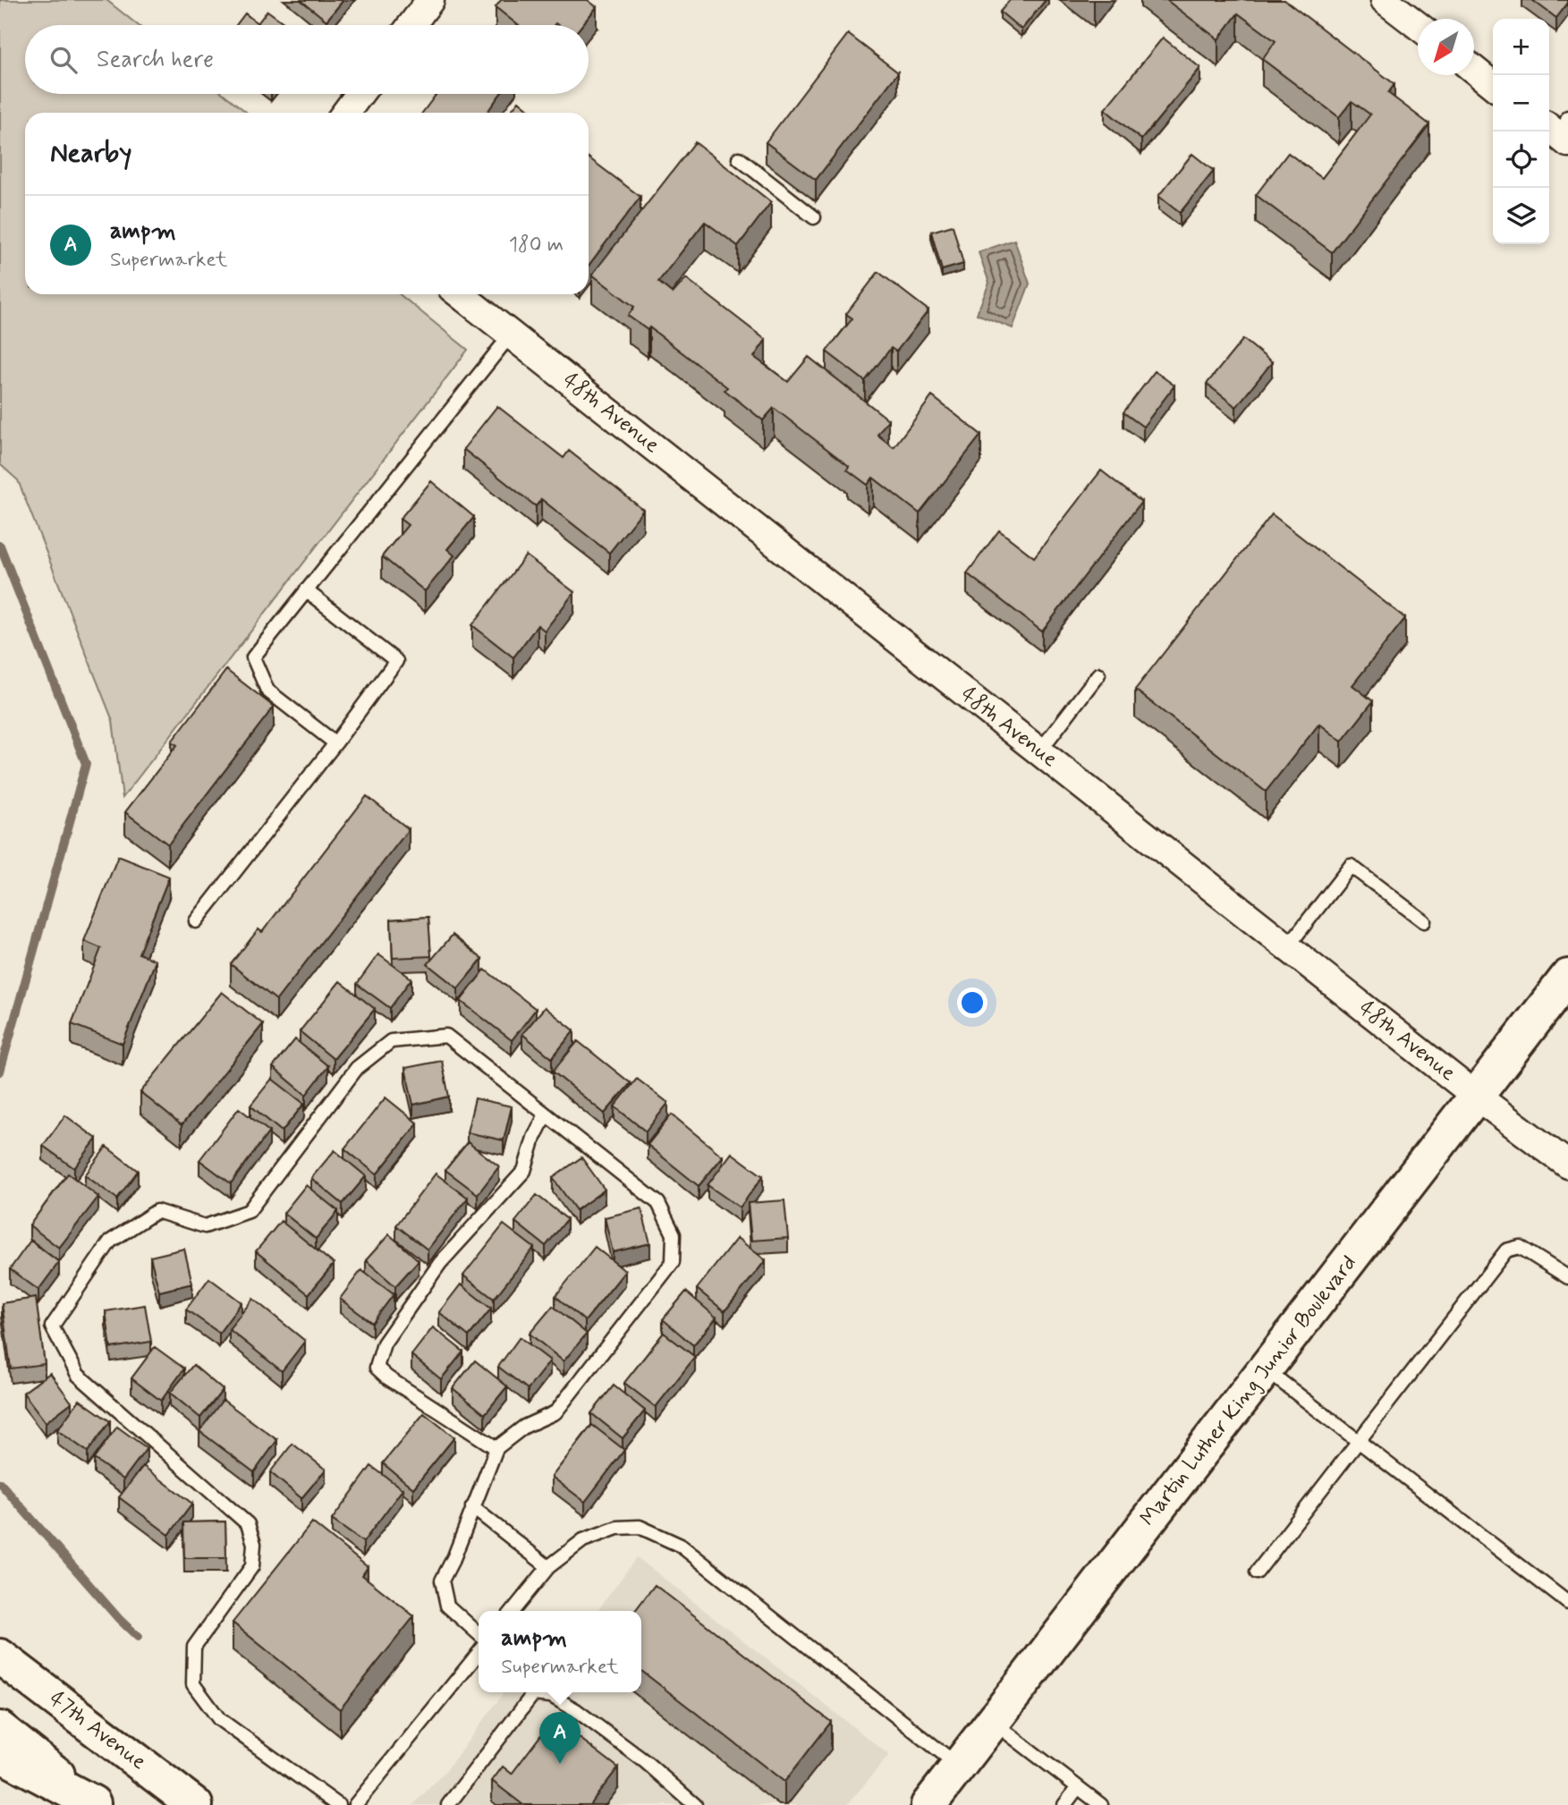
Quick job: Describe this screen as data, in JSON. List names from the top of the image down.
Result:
{
  "streets": {
    "main road": ["Martin Luther King Junior Boulevard", "47th Avenue"],
    "street": ["48th Avenue"]
  },
  "crossings": [
    ["48th Avenue", "Martin Luther King Junior Boulevard"]
  ],
  "north": "bottom left",
  "page": {
    "map_buttons": ["+", "−"],
    "search": "Search here",
    "heading": "Nearby",
    "list": [
      {
        "mark": "A",
        "name": "ampm",
        "note": "Supermarket",
        "value": "180 m"
      }
    ],
    "popup": ["ampm", "Supermarket"],
    "pins": "A"
  }
}
